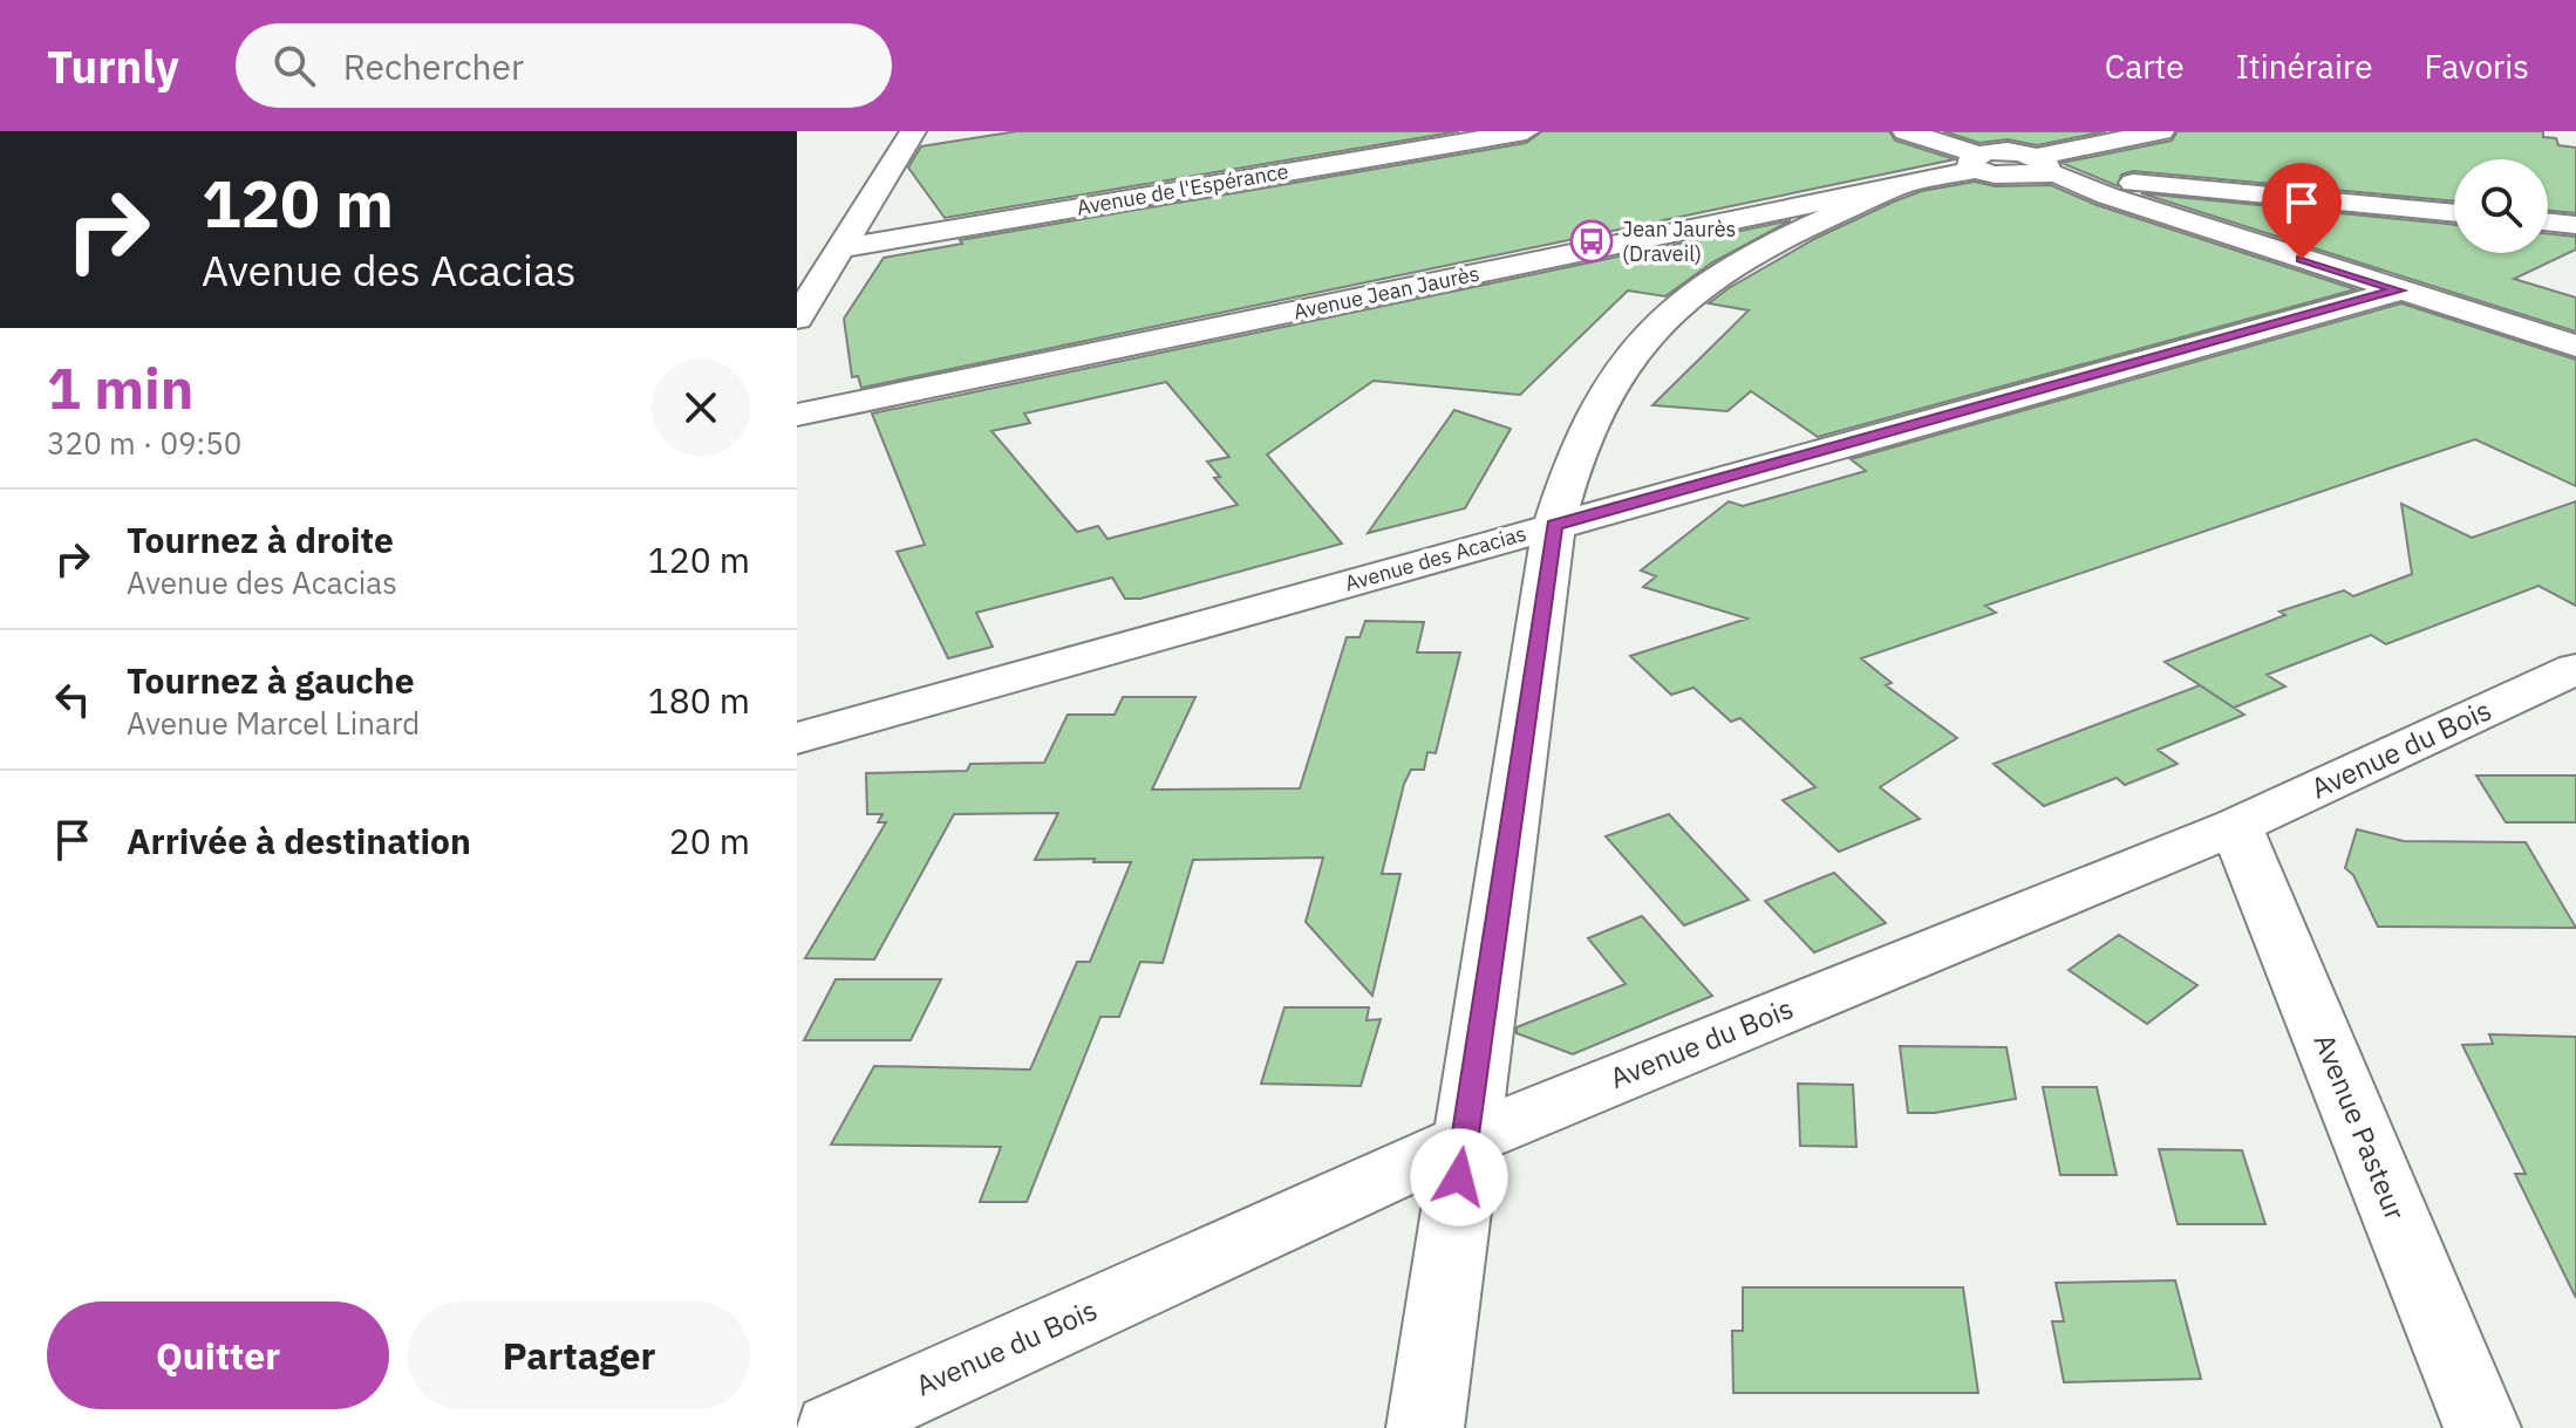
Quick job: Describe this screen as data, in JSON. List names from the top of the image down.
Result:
{
  "streets": {
    "street": [
      "Avenue de l'Espérance",
      "Avenue Jean Jaurès",
      "Avenue des Acacias",
      "Avenue du Bois",
      "Avenue Pasteur"
    ]
  },
  "crossings": [
    ["Avenue du Bois", "Avenue Pasteur"]
  ],
  "places": {
    "bus stop": ["Jean Jaurès (Draveil)"]
  },
  "page": {
    "header": "Turnly",
    "search": "Rechercher",
    "nav": ["Carte", "Itinéraire", "Favoris"],
    "turn": ["120 m", "Avenue des Acacias"],
    "heading": ["1 min", "320 m · 09:50"],
    "list": [
      {
        "name": "Tournez à droite",
        "note": "Avenue des Acacias",
        "value": "120 m"
      },
      {
        "name": "Tournez à gauche",
        "note": "Avenue Marcel Linard",
        "value": "180 m"
      },
      {
        "name": "Arrivée à destination",
        "value": "20 m"
      }
    ],
    "buttons": ["Quitter", "Partager"]
  }
}
